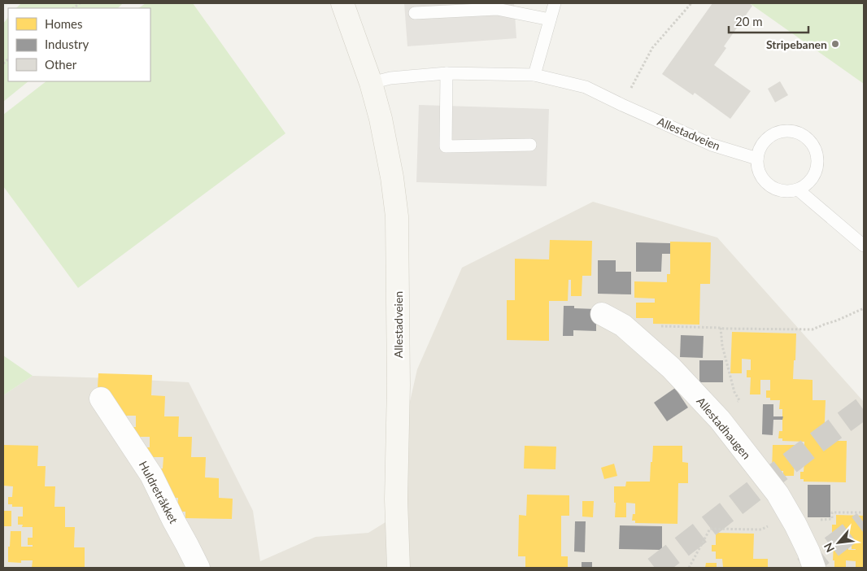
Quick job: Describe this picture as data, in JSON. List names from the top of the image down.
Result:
{
  "streets": {
    "main road": ["Allestadveien"],
    "street": ["Allestadhaugen", "Huldretråkket"]
  },
  "places": ["Stripebanen"],
  "legend": ["Homes", "Industry", "Other"],
  "scale_bar": "20 m",
  "north": "bottom left"
}
